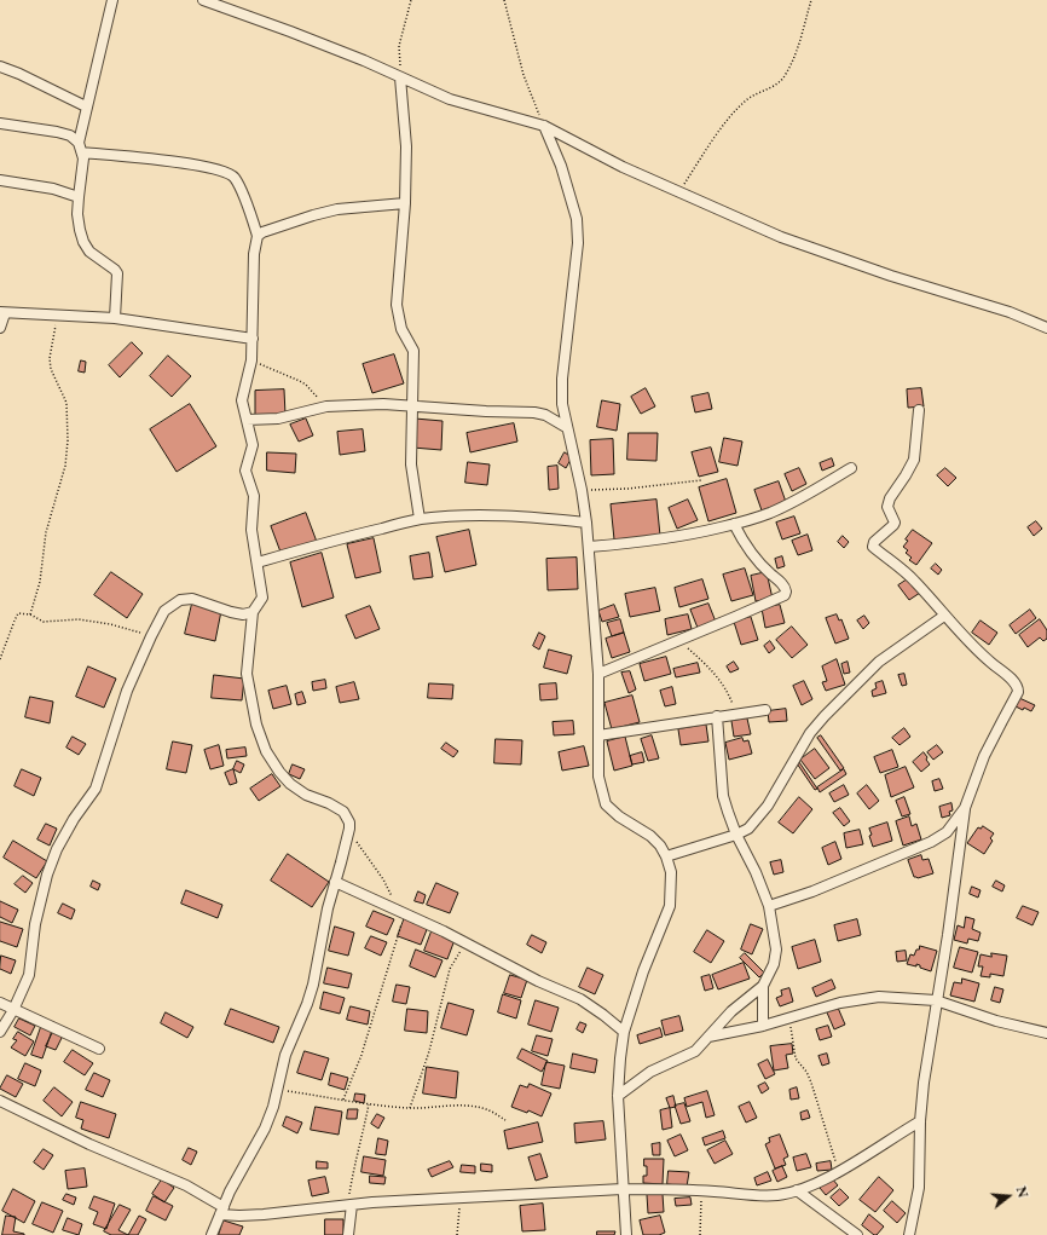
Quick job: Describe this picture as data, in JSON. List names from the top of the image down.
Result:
{
  "north": "right"
}
